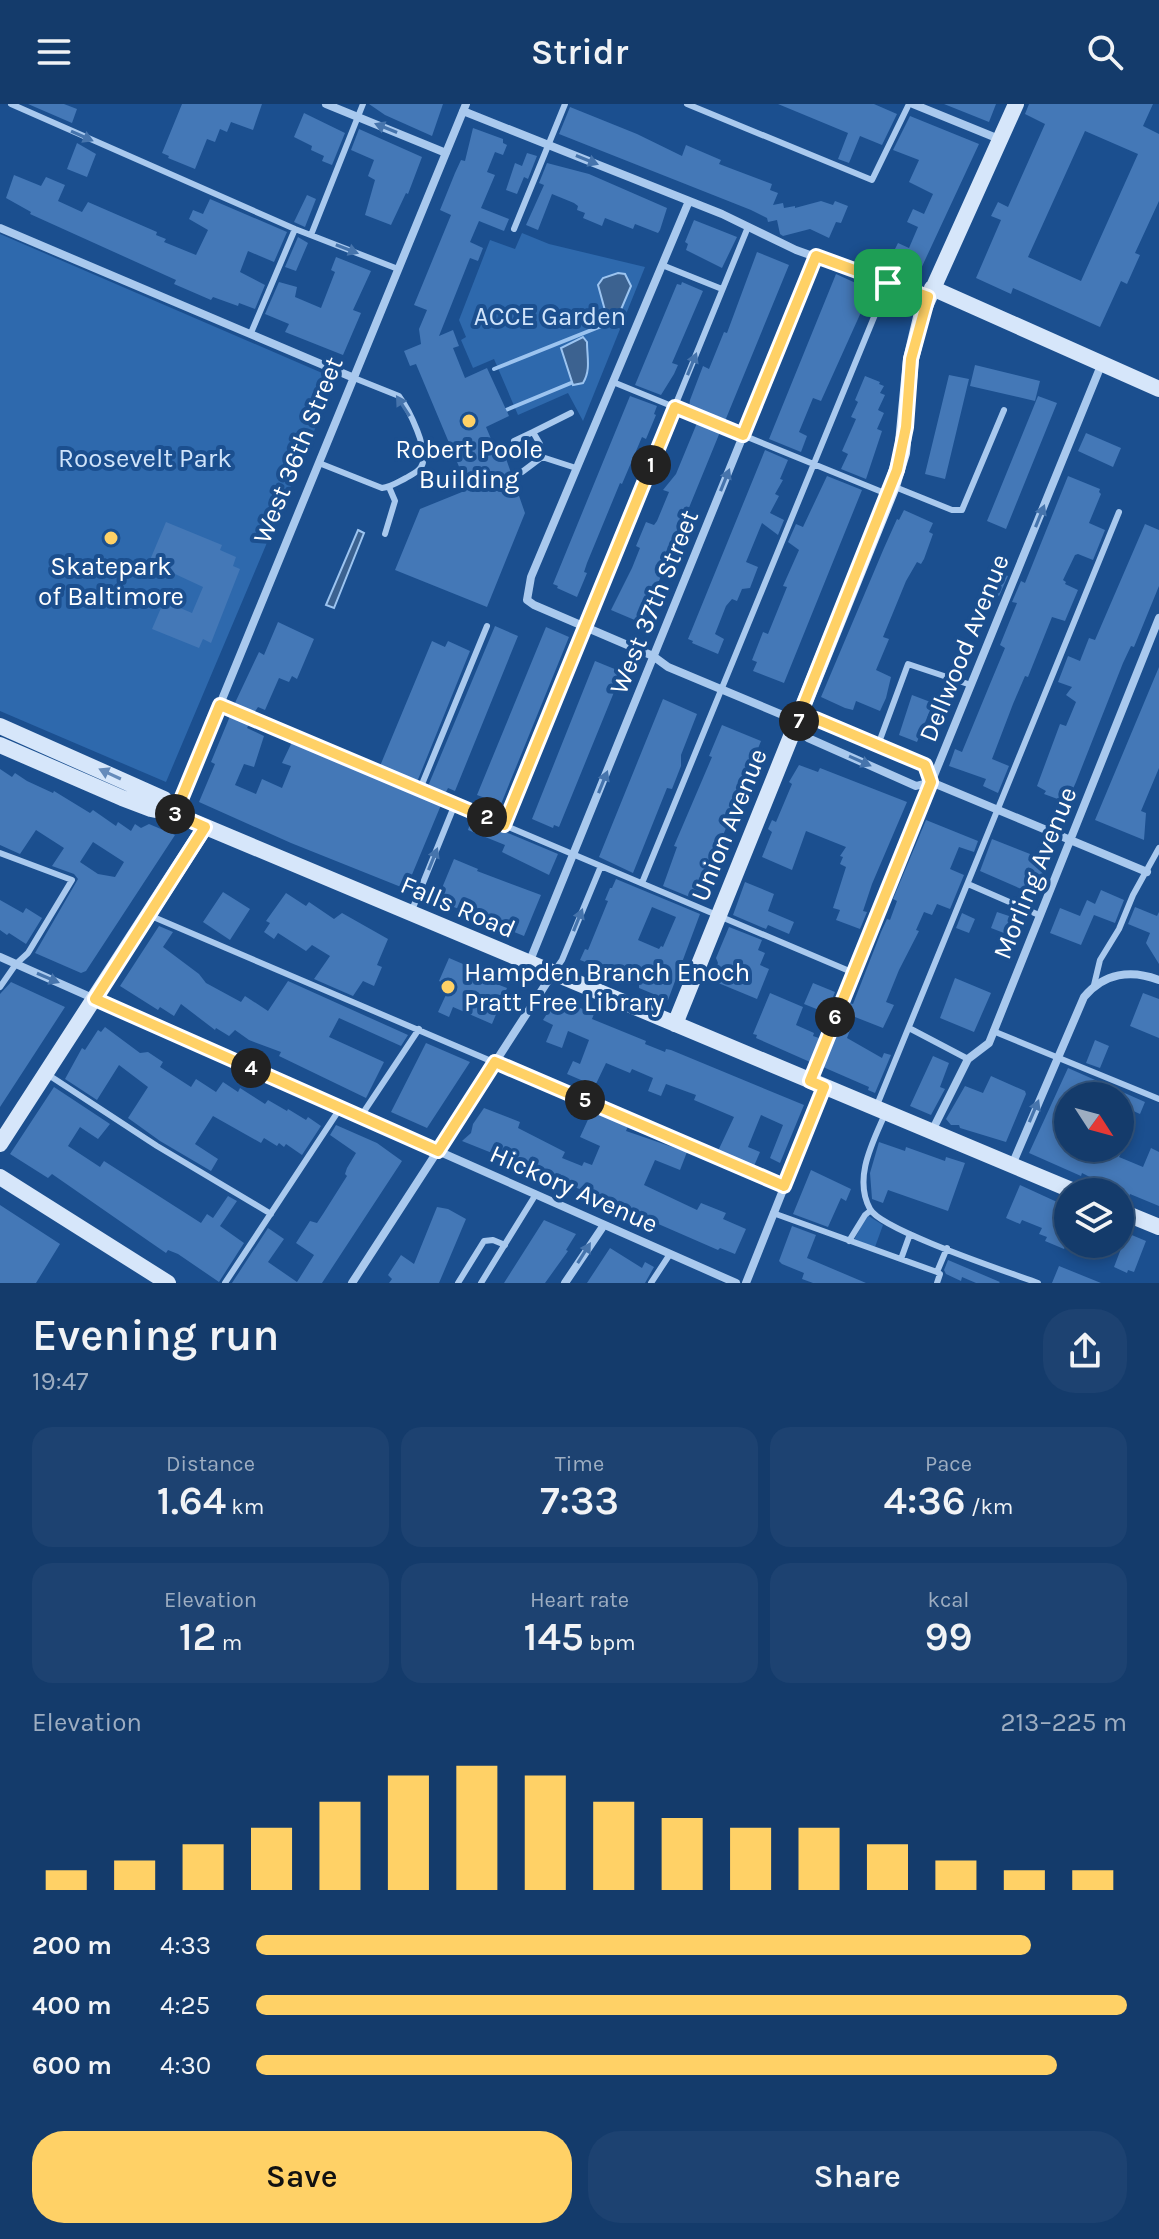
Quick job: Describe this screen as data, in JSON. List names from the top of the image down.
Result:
{
  "streets": {
    "street": [
      "West 36th Street",
      "West 37th Street",
      "Dellwood Avenue",
      "Union Avenue",
      "Morling Avenue",
      "Falls Road",
      "Hickory Avenue"
    ]
  },
  "crossings": [
    ["West 36th Street", "Falls Road"],
    ["West 37th Street", "Falls Road"],
    ["Dellwood Avenue", "Falls Road"],
    ["Union Avenue", "Falls Road"],
    ["Morling Avenue", "Falls Road"]
  ],
  "one_way": ["West 37th Street", "Dellwood Avenue"],
  "parks": ["ACCE Garden", "Roosevelt Park"],
  "places": ["Robert Poole Building", "Skatepark of Baltimore", "Hampden Branch Enoch Pratt Free Library"],
  "north": "bottom right",
  "page": {
    "header": "Stridr",
    "pins": [
      "1",
      "7",
      "3",
      "2",
      "6",
      "4",
      "5"
    ],
    "heading": ["Evening run", "19:47"],
    "stats": [
      ["Distance", "1.64 km"],
      ["Time", "7:33"],
      ["Pace", "4:36 /km"],
      ["Elevation", "12 m"],
      ["Heart rate", "145 bpm"],
      ["kcal", "99"]
    ],
    "chart": ["Elevation", "213–225 m"],
    "list": [
      {
        "name": "200 m",
        "note": "4:33"
      },
      {
        "name": "400 m",
        "note": "4:25"
      },
      {
        "name": "600 m",
        "note": "4:30"
      }
    ],
    "buttons": ["Save", "Share"]
  }
}
